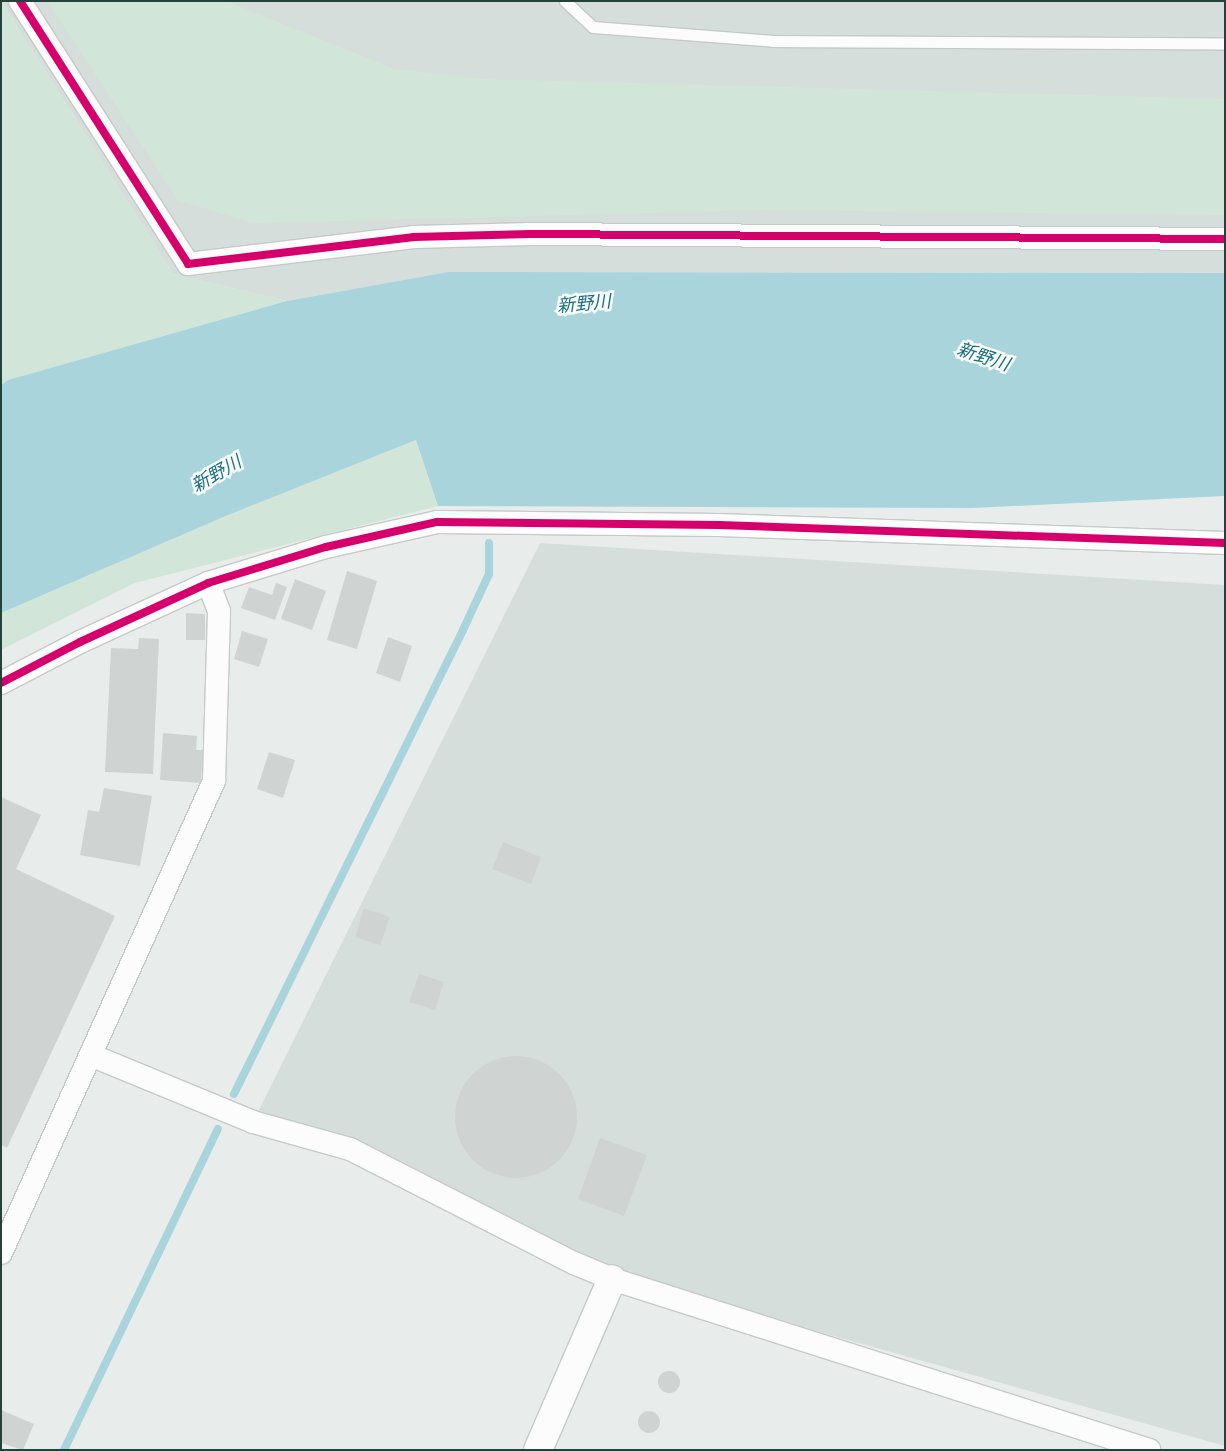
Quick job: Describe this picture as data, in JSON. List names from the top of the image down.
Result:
{
  "water": ["新野川"]
}
